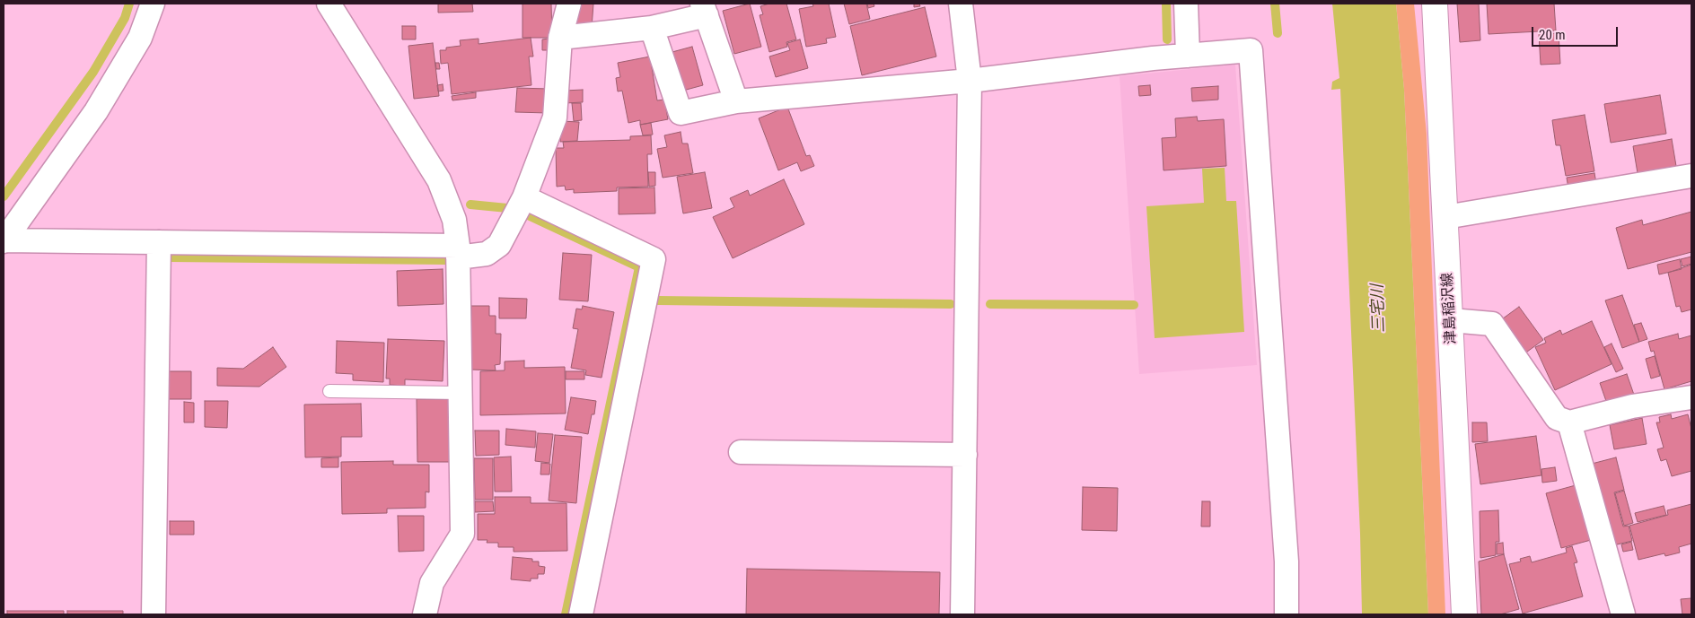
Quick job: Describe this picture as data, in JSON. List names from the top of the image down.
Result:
{
  "streets": {
    "main road": ["津島稲沢線"]
  },
  "water": ["三宅川"],
  "scale_bar": "20 m"
}
